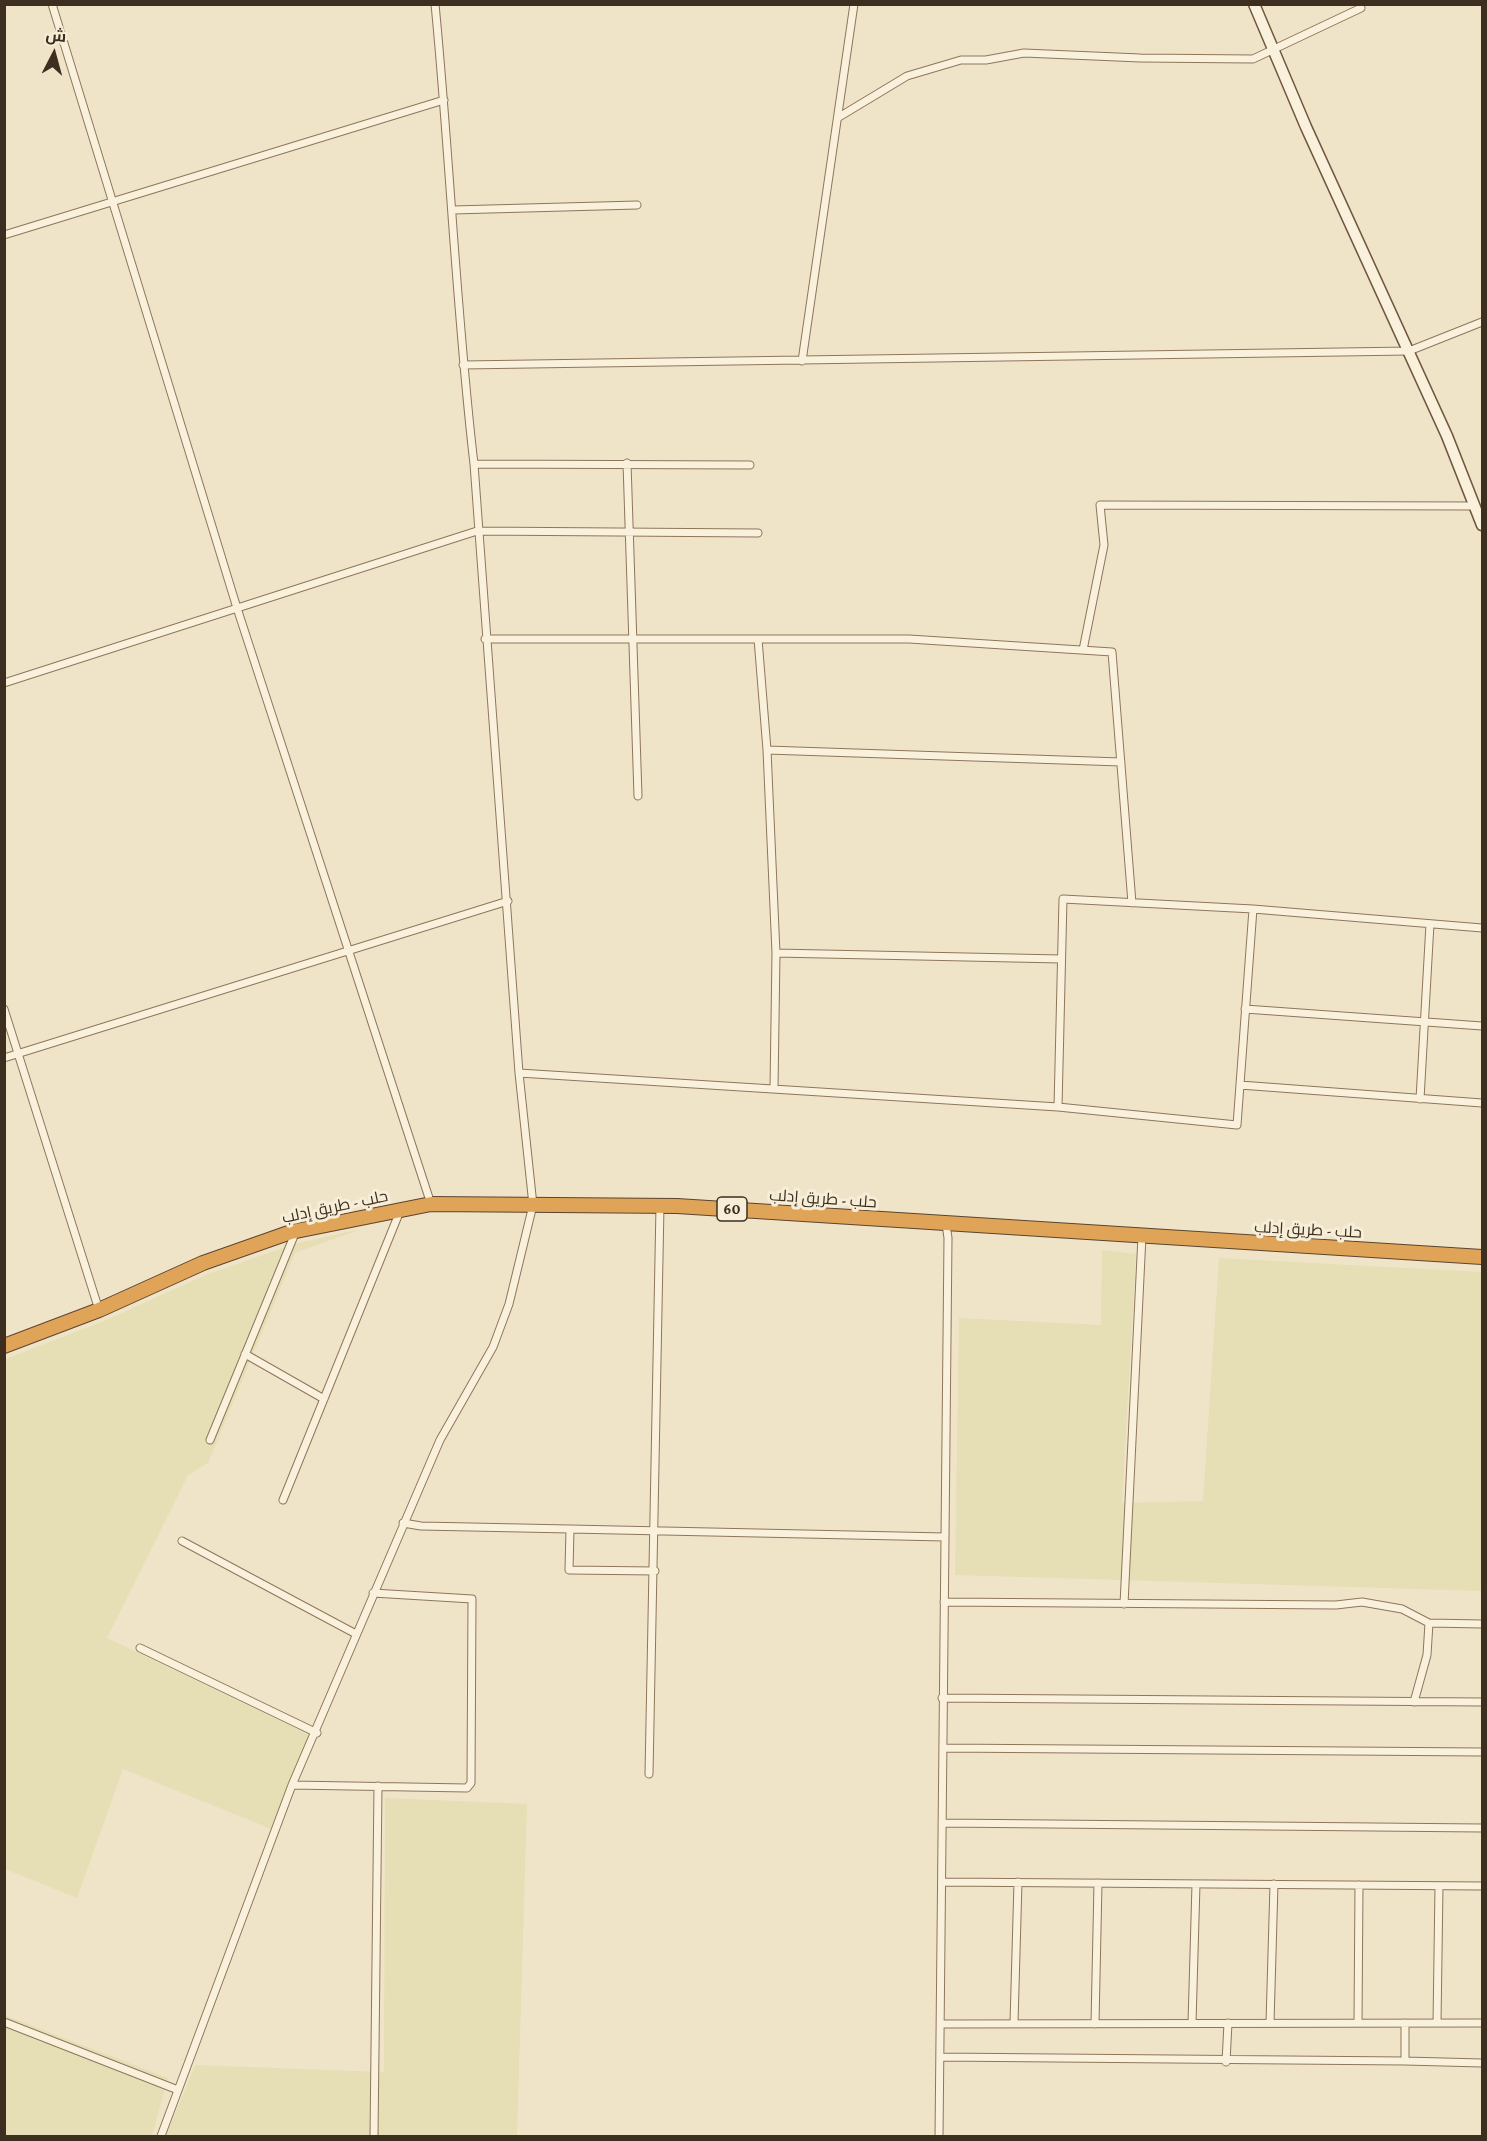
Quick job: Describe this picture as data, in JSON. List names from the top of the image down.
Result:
{
  "streets": {
    "highway": ["حلب - طريق إدلب", "60"]
  },
  "north": "top"
}
